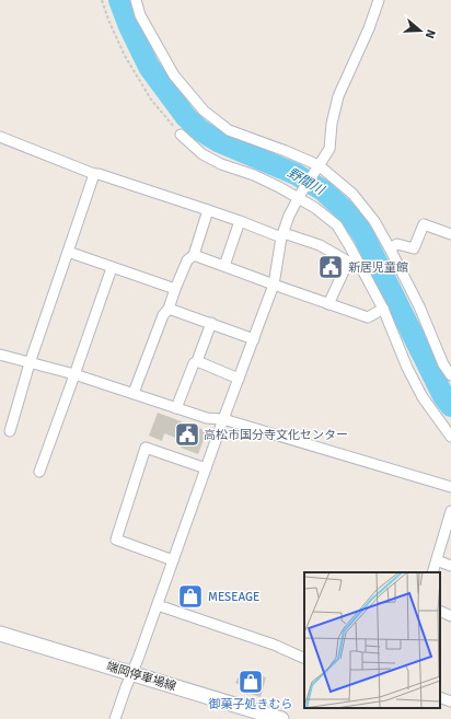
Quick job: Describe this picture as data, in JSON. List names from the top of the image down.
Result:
{
  "streets": {
    "main road": ["端岡停車場線"]
  },
  "water": ["野間川"],
  "places": {
    "public building": ["新居児童館", "高松市国分寺文化センター"],
    "shop": ["MESEAGE", "御菓子処きむら"]
  },
  "north": "right"
}
